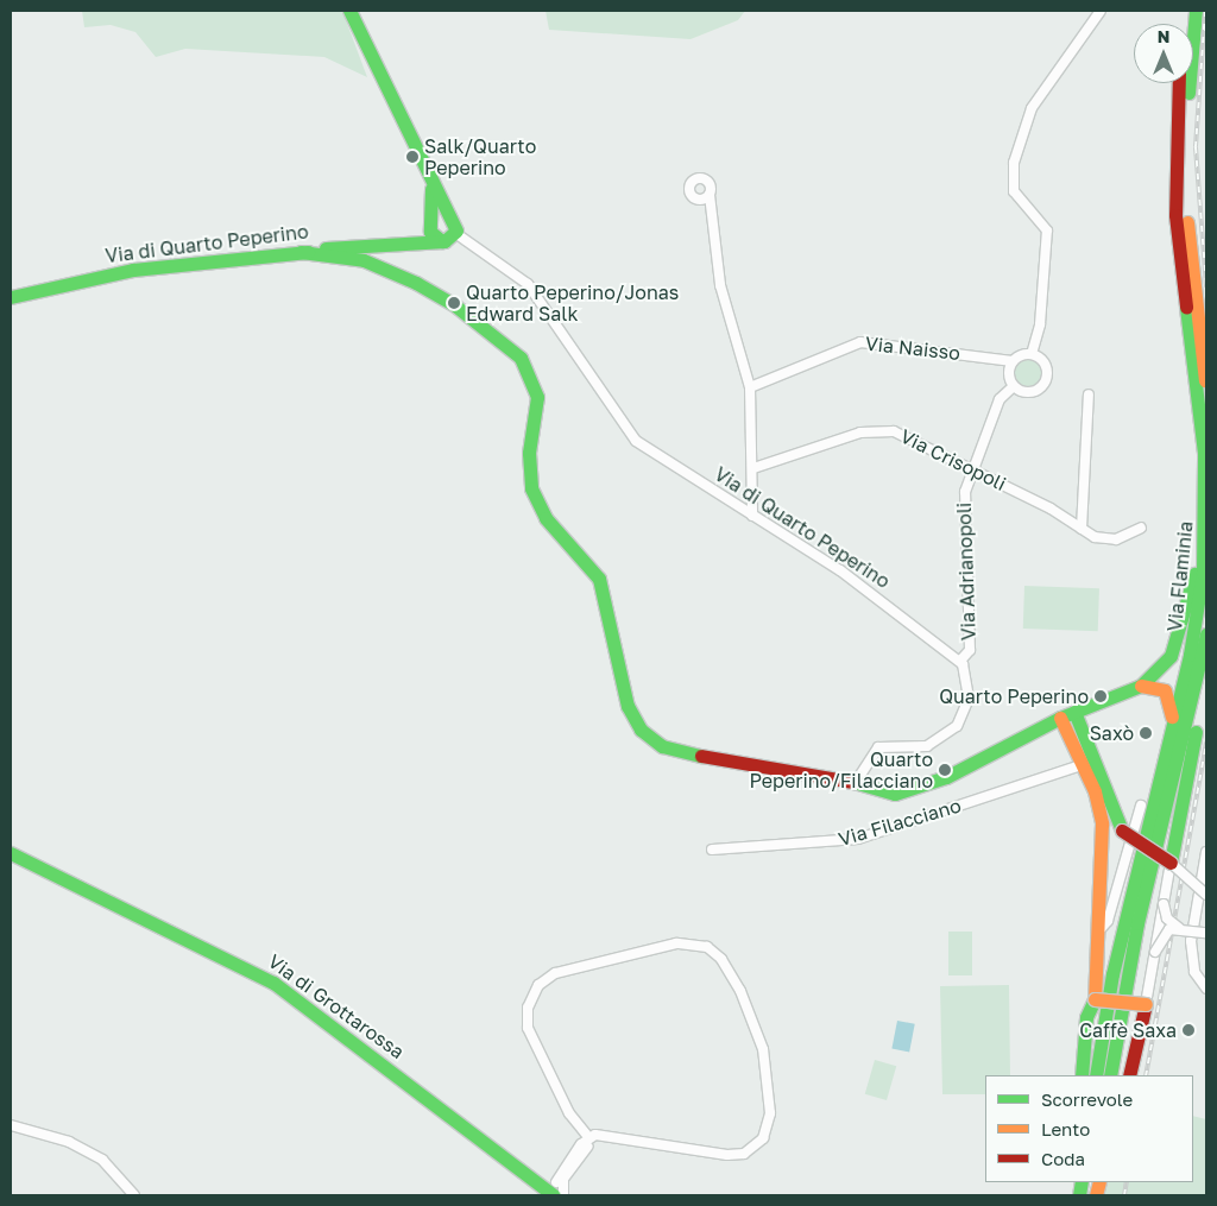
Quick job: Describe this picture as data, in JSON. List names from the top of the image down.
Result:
{
  "streets": {
    "main road": ["Via di Quarto Peperino", "Via Flaminia", "Via di Grottarossa"],
    "street": [
      "Via Naisso",
      "Via Crisopoli",
      "Via Adrianopoli",
      "Via Filacciano"
    ]
  },
  "crossings": [
    ["Via di Quarto Peperino", "Via Adrianopoli"],
    ["Via Naisso", "Via Adrianopoli"],
    ["Via Crisopoli", "Via Adrianopoli"]
  ],
  "places": [
    "Salk/Quarto Peperino",
    "Quarto Peperino/Jonas Edward Salk",
    "Quarto Peperino",
    "Saxò",
    "Quarto Peperino/Filacciano",
    "Caffè Saxa"
  ],
  "legend": ["Scorrevole", "Lento", "Coda"],
  "north": "top"
}
